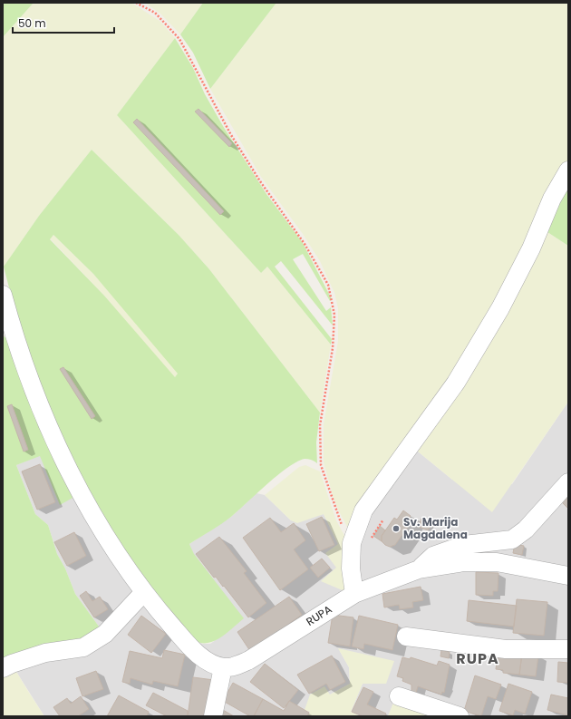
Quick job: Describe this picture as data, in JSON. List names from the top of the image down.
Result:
{
  "streets": {
    "street": ["RUPA"]
  },
  "districts": ["RUPA"],
  "places": ["Sv. Marija Magdalena"],
  "scale_bar": "50 m"
}
